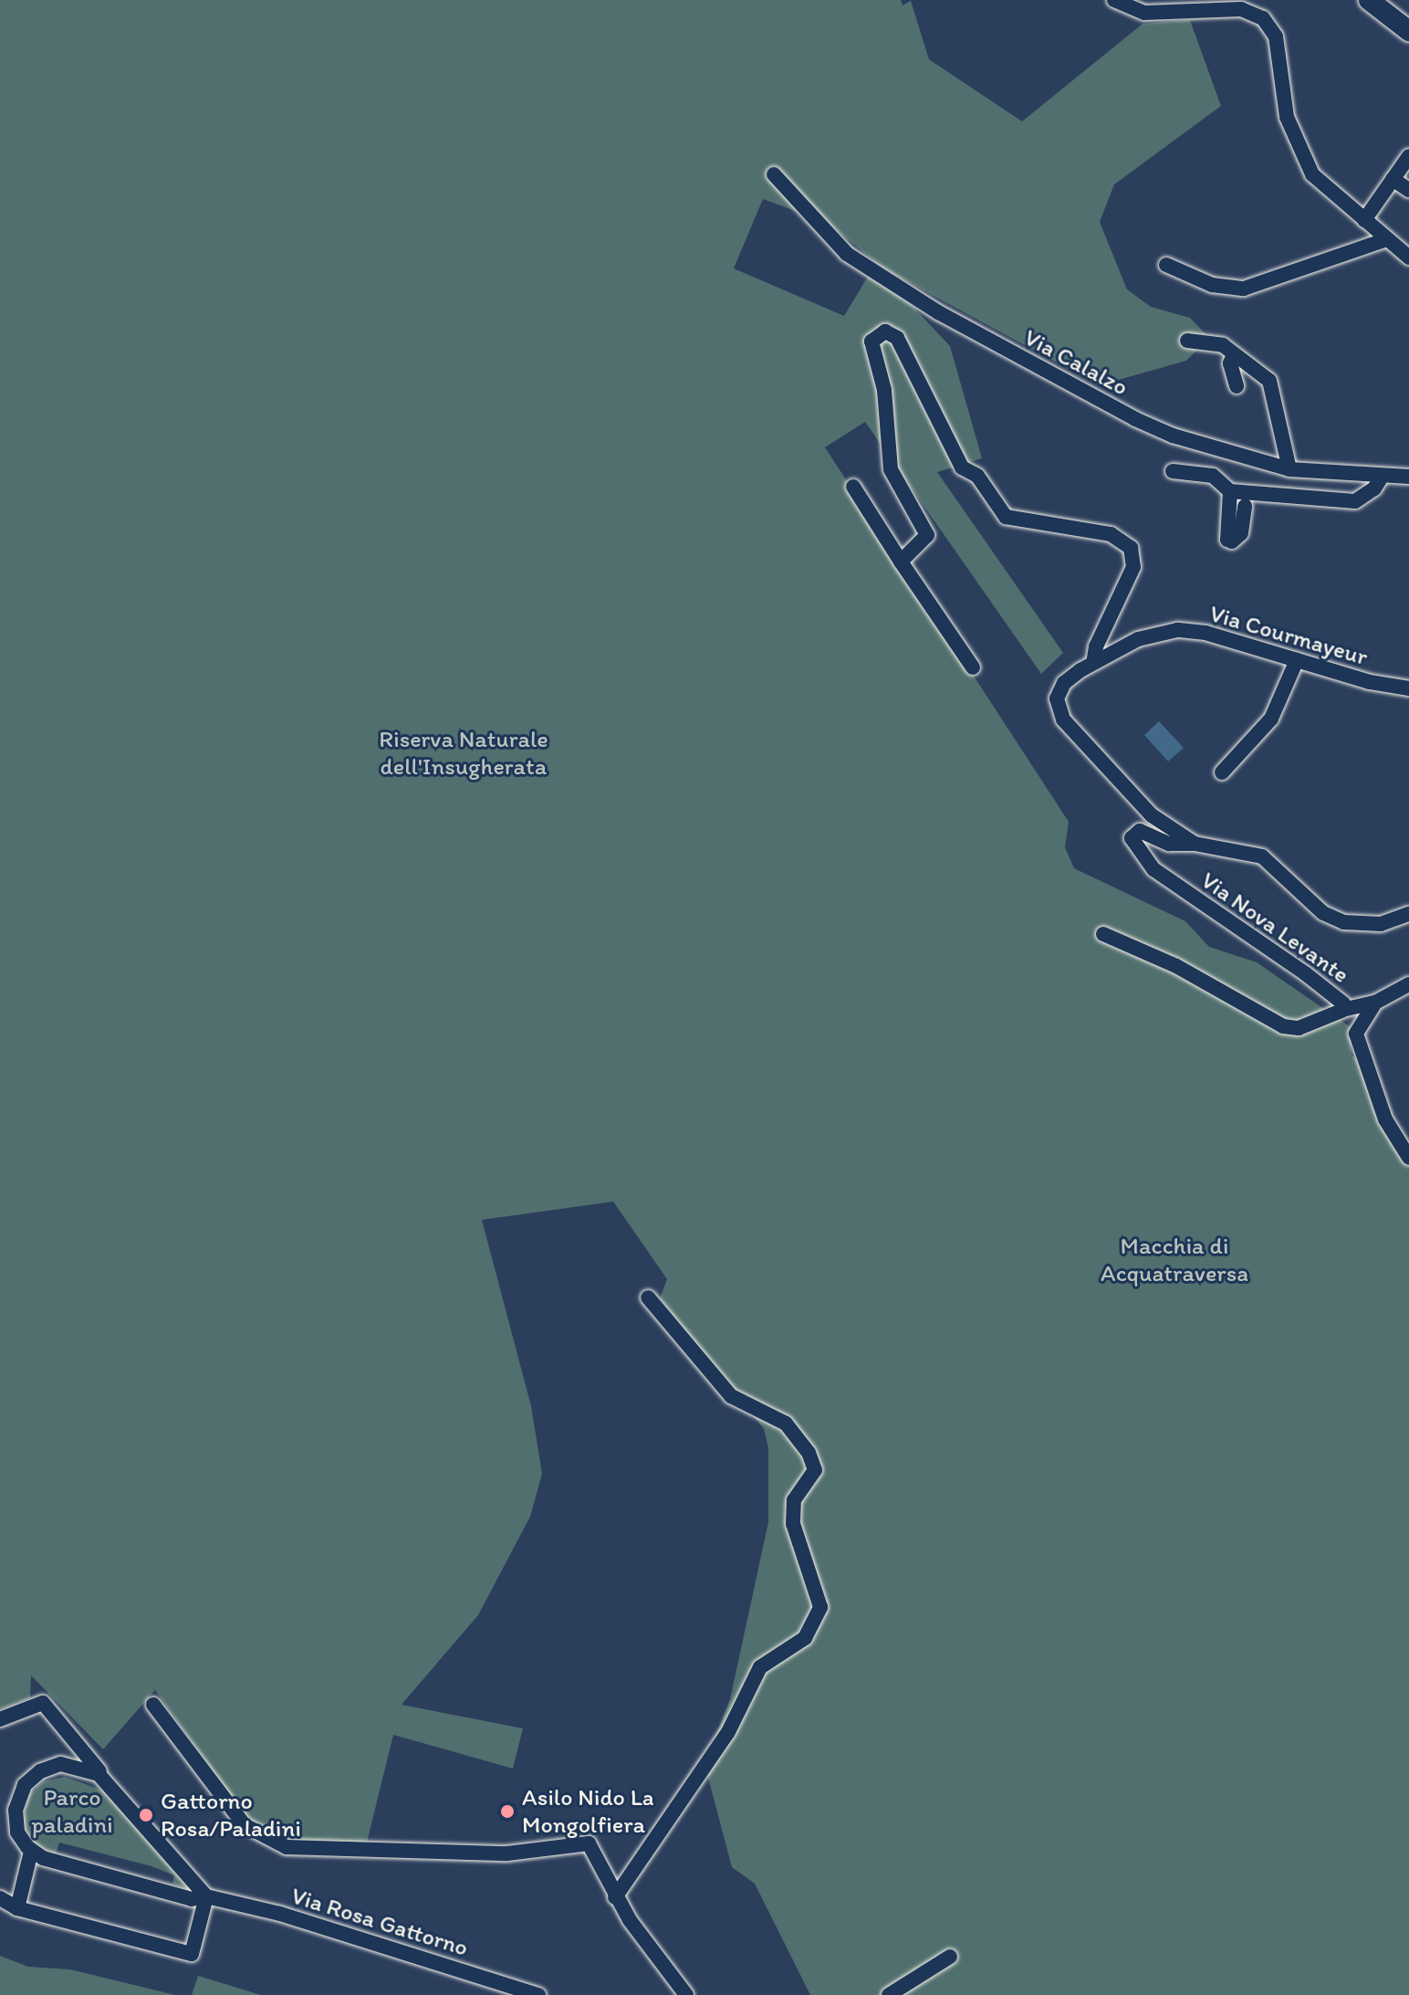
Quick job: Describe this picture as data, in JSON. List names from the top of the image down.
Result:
{
  "streets": {
    "street": [
      "Via Calalzo",
      "Via Courmayeur",
      "Via Nova Levante",
      "Via Rosa Gattorno"
    ]
  },
  "crossings": [
    ["Via Courmayeur", "Via Nova Levante"]
  ],
  "parks": ["Riserva Naturale dell'Insugherata", "Macchia di Acquatraversa", "Parco paladini"],
  "places": ["Asilo Nido La Mongolfiera", "Gattorno Rosa/Paladini"]
}
